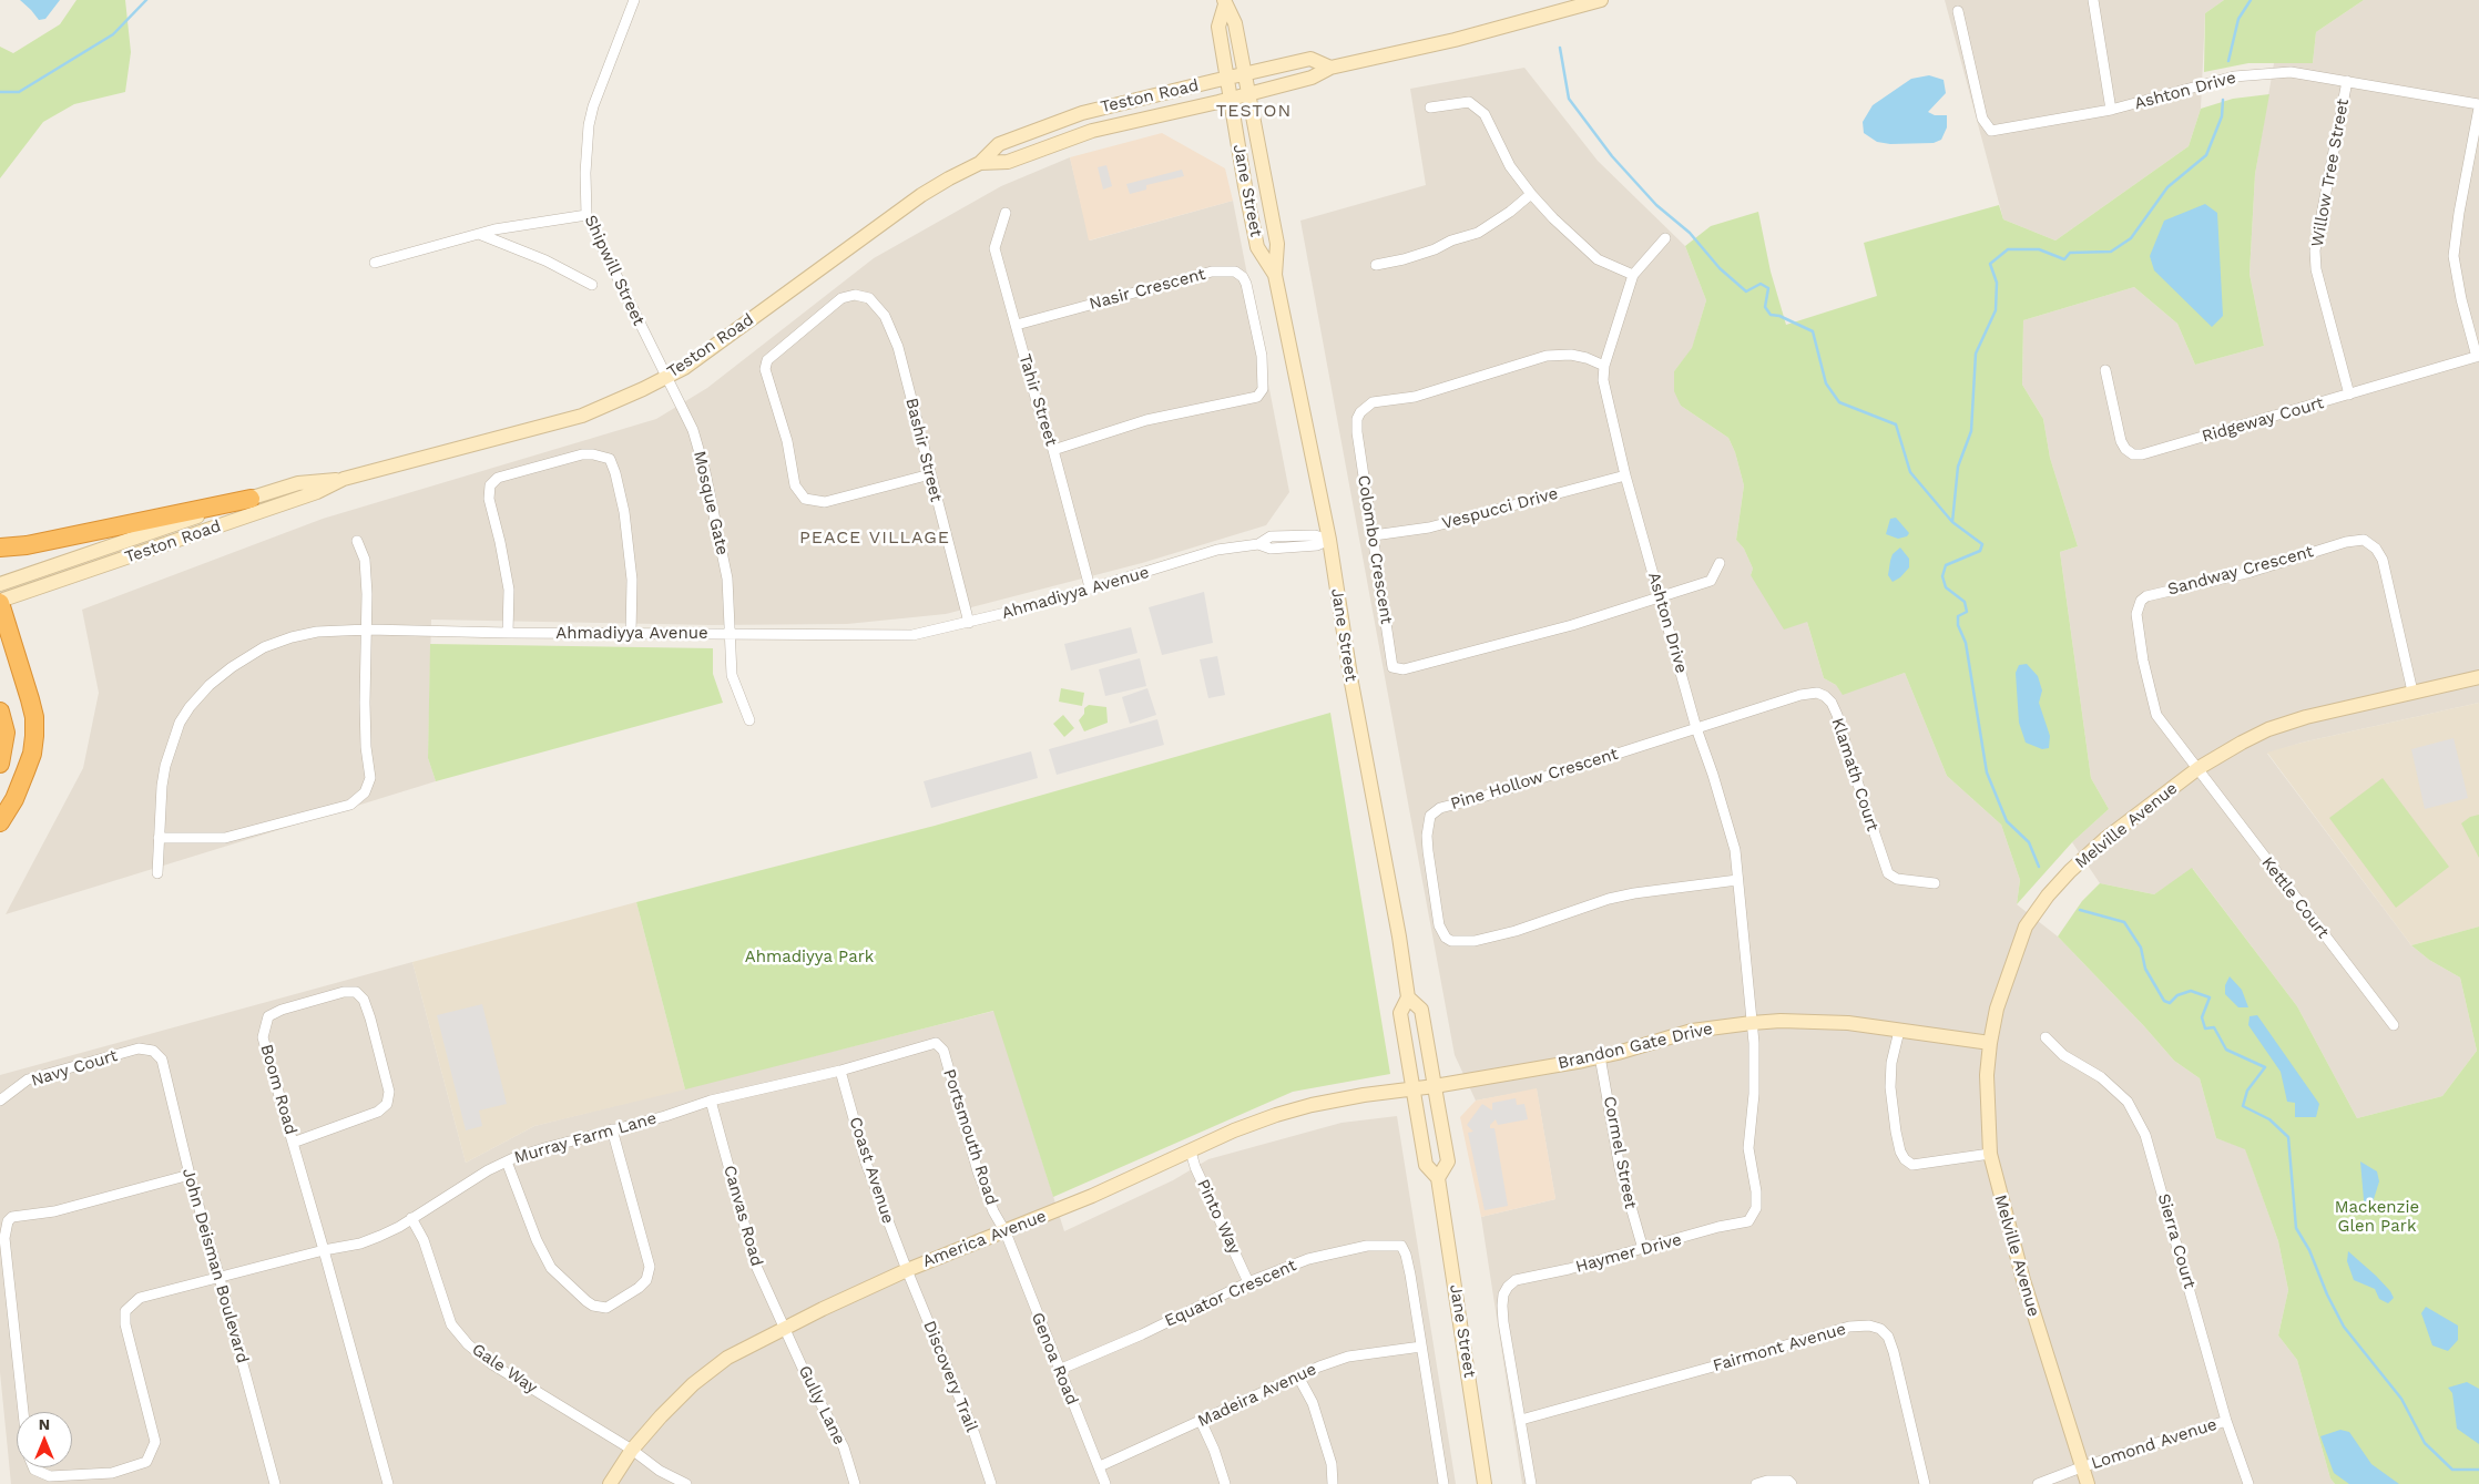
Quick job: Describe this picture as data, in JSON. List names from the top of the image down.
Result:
{
  "streets": {
    "main road": [
      "Teston Road",
      "Jane Street",
      "Melville Avenue",
      "Brandon Gate Drive",
      "America Avenue"
    ],
    "street": [
      "Ashton Drive",
      "Willow Tree Street",
      "Shipwill Street",
      "Nasir Crescent",
      "Tahir Street",
      "Ridgeway Court",
      "Bashir Street",
      "Mosque Gate",
      "Vespucci Drive",
      "Colombo Crescent",
      "Sandway Crescent",
      "Ahmadiyya Avenue",
      "Klamath Court",
      "Pine Hollow Crescent",
      "Kettle Court",
      "Navy Court",
      "Boom Road",
      "Portsmouth Road",
      "Murray Farm Lane",
      "Cormel Street",
      "Coast Avenue",
      "Canvas Road",
      "Pinto Way",
      "Sierra Court",
      "Haymer Drive",
      "John Deisman Boulevard",
      "Equator Crescent",
      "Fairmont Avenue",
      "Genoa Road",
      "Gale Way",
      "Discovery Trail",
      "Madeira Avenue",
      "Gully Lane",
      "Lomond Avenue"
    ]
  },
  "crossings": [
    ["Ashton Drive", "Willow Tree Street"],
    ["Ashton Drive", "Vespucci Drive"],
    ["Ashton Drive", "Colombo Crescent"],
    ["Ashton Drive", "Klamath Court"],
    ["Ashton Drive", "Pine Hollow Crescent"],
    ["Ashton Drive", "Brandon Gate Drive"],
    ["Ashton Drive", "Haymer Drive"],
    ["Teston Road", "Jane Street"],
    ["Teston Road", "Shipwill Street"],
    ["Teston Road", "Mosque Gate"],
    ["Willow Tree Street", "Ridgeway Court"],
    ["Jane Street", "Ahmadiyya Avenue"],
    ["Jane Street", "Brandon Gate Drive"],
    ["Jane Street", "America Avenue"],
    ["Shipwill Street", "Mosque Gate"],
    ["Nasir Crescent", "Tahir Street"],
    ["Tahir Street", "Ahmadiyya Avenue"],
    ["Bashir Street", "Ahmadiyya Avenue"],
    ["Mosque Gate", "Ahmadiyya Avenue"],
    ["Vespucci Drive", "Colombo Crescent"],
    ["Sandway Crescent", "Melville Avenue"],
    ["Sandway Crescent", "Kettle Court"],
    ["Klamath Court", "Pine Hollow Crescent"],
    ["Melville Avenue", "Kettle Court"],
    ["Melville Avenue", "Brandon Gate Drive"],
    ["Melville Avenue", "Lomond Avenue"],
    ["Brandon Gate Drive", "Cormel Street"],
    ["Brandon Gate Drive", "America Avenue"],
    ["Brandon Gate Drive", "Haymer Drive"],
    ["Navy Court", "John Deisman Boulevard"],
    ["Boom Road", "Murray Farm Lane"],
    ["Portsmouth Road", "Murray Farm Lane"],
    ["Portsmouth Road", "America Avenue"],
    ["Portsmouth Road", "Genoa Road"],
    ["Murray Farm Lane", "Coast Avenue"],
    ["Murray Farm Lane", "Canvas Road"],
    ["Murray Farm Lane", "John Deisman Boulevard"],
    ["Murray Farm Lane", "Gale Way"],
    ["Cormel Street", "Haymer Drive"],
    ["Coast Avenue", "America Avenue"],
    ["Coast Avenue", "Discovery Trail"],
    ["Canvas Road", "America Avenue"],
    ["Canvas Road", "Gully Lane"],
    ["Pinto Way", "America Avenue"],
    ["Pinto Way", "Equator Crescent"],
    ["America Avenue", "Genoa Road"],
    ["America Avenue", "Gale Way"],
    ["America Avenue", "Discovery Trail"],
    ["America Avenue", "Gully Lane"],
    ["Sierra Court", "Lomond Avenue"],
    ["Haymer Drive", "Fairmont Avenue"],
    ["Equator Crescent", "Genoa Road"],
    ["Equator Crescent", "Madeira Avenue"],
    ["Genoa Road", "Madeira Avenue"]
  ],
  "districts": ["TESTON", "PEACE VILLAGE"],
  "parks": ["Ahmadiyya Park", "Mackenzie Glen Park"],
  "north": "top"
}
